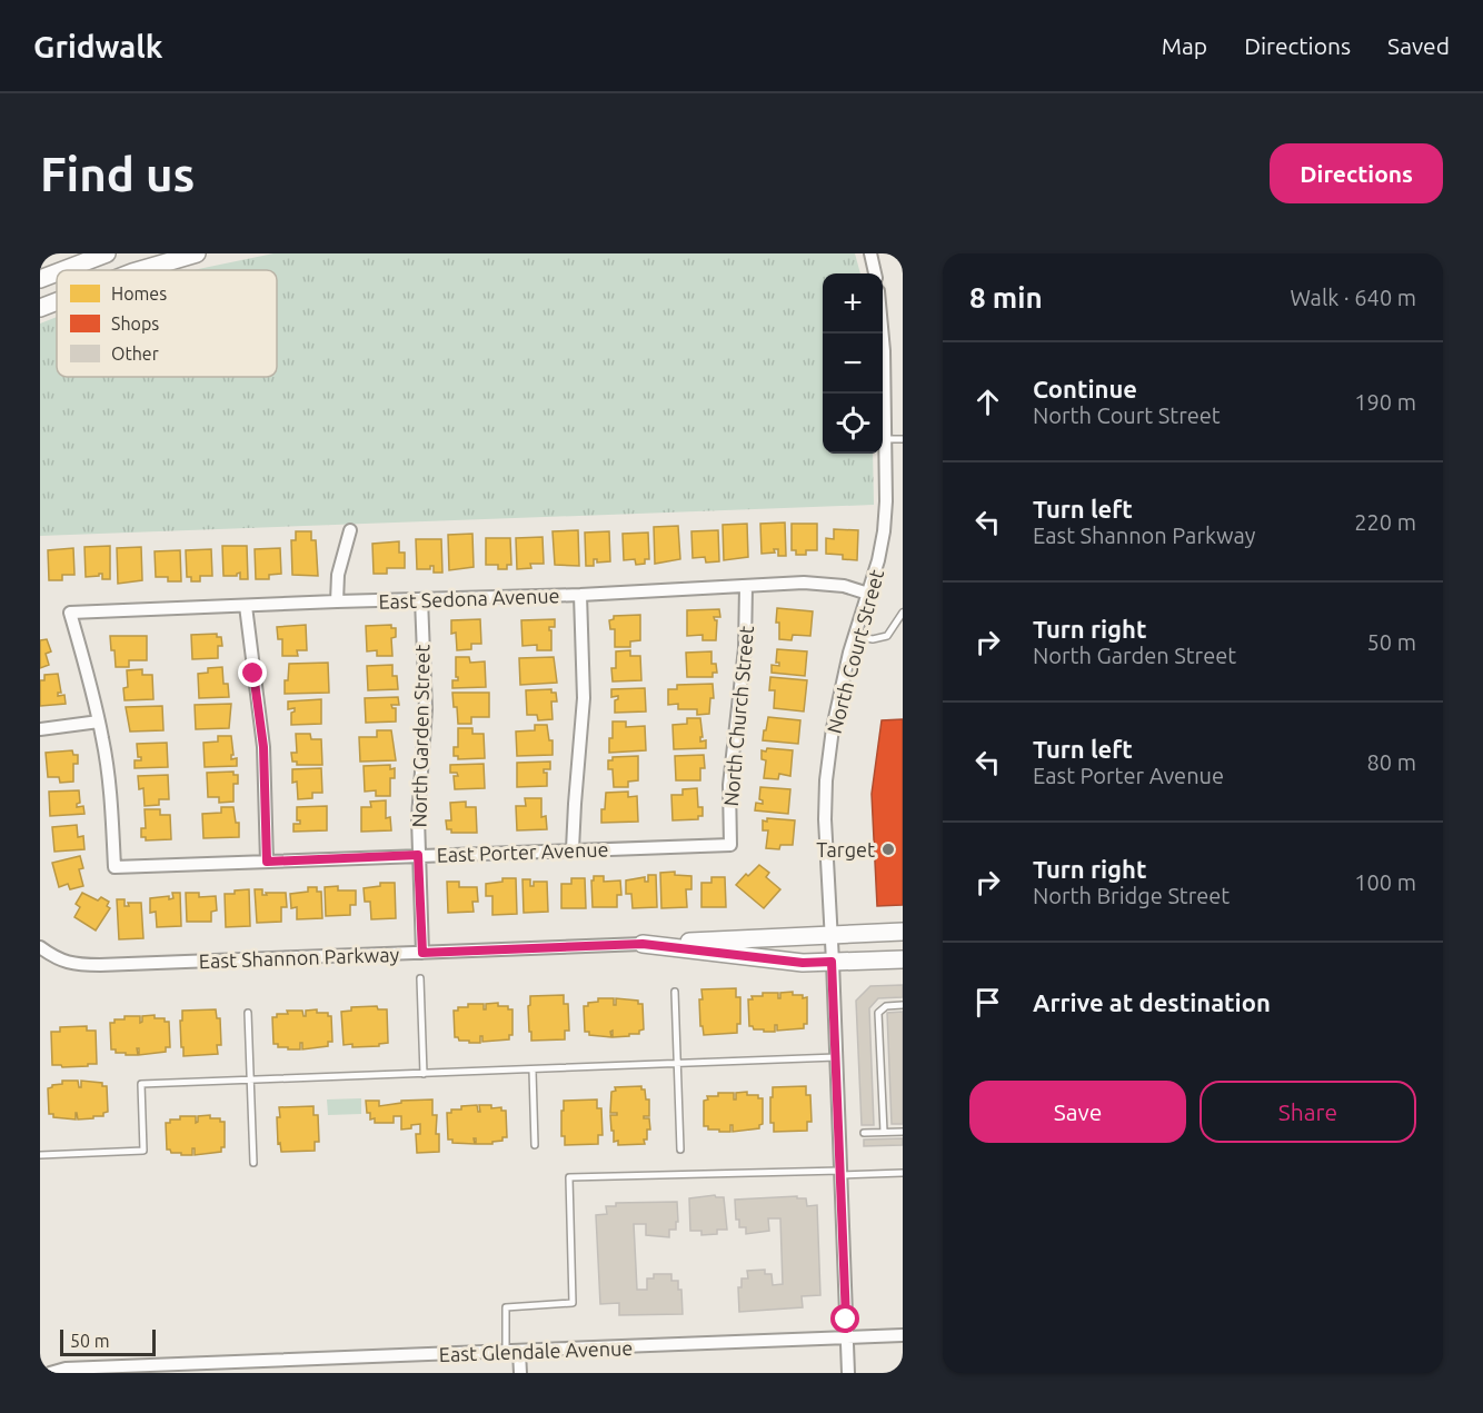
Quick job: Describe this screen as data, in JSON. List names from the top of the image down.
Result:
{
  "streets": {
    "street": [
      "East Sedona Avenue",
      "North Court Street",
      "North Church Street",
      "North Garden Street",
      "East Porter Avenue",
      "East Shannon Parkway",
      "East Glendale Avenue"
    ]
  },
  "crossings": [
    ["East Sedona Avenue", "North Court Street"],
    ["East Sedona Avenue", "North Church Street"],
    ["East Sedona Avenue", "North Garden Street"],
    ["East Sedona Avenue", "East Porter Avenue"],
    ["North Court Street", "East Shannon Parkway"],
    ["North Court Street", "East Glendale Avenue"],
    ["North Church Street", "East Porter Avenue"],
    ["North Garden Street", "East Porter Avenue"],
    ["North Garden Street", "East Shannon Parkway"]
  ],
  "places": ["Target"],
  "legend": ["Homes", "Shops", "Other"],
  "scale_bar": "50 m",
  "page": {
    "header": "Gridwalk",
    "nav": ["Map", "Directions", "Saved"],
    "buttons": [
      "Directions",
      ["Save", "Share"]
    ],
    "title": "Find us",
    "heading": ["8 min", "Walk · 640 m"],
    "map_buttons": ["+", "−"],
    "list": [
      ["Continue", "North Court Street", "190 m"],
      ["Turn left", "East Shannon Parkway", "220 m"],
      ["Turn right", "North Garden Street", "50 m"],
      ["Turn left", "East Porter Avenue", "80 m"],
      ["Turn right", "North Bridge Street", "100 m"],
      "Arrive at destination"
    ],
    "scale": "50 m"
  }
}
